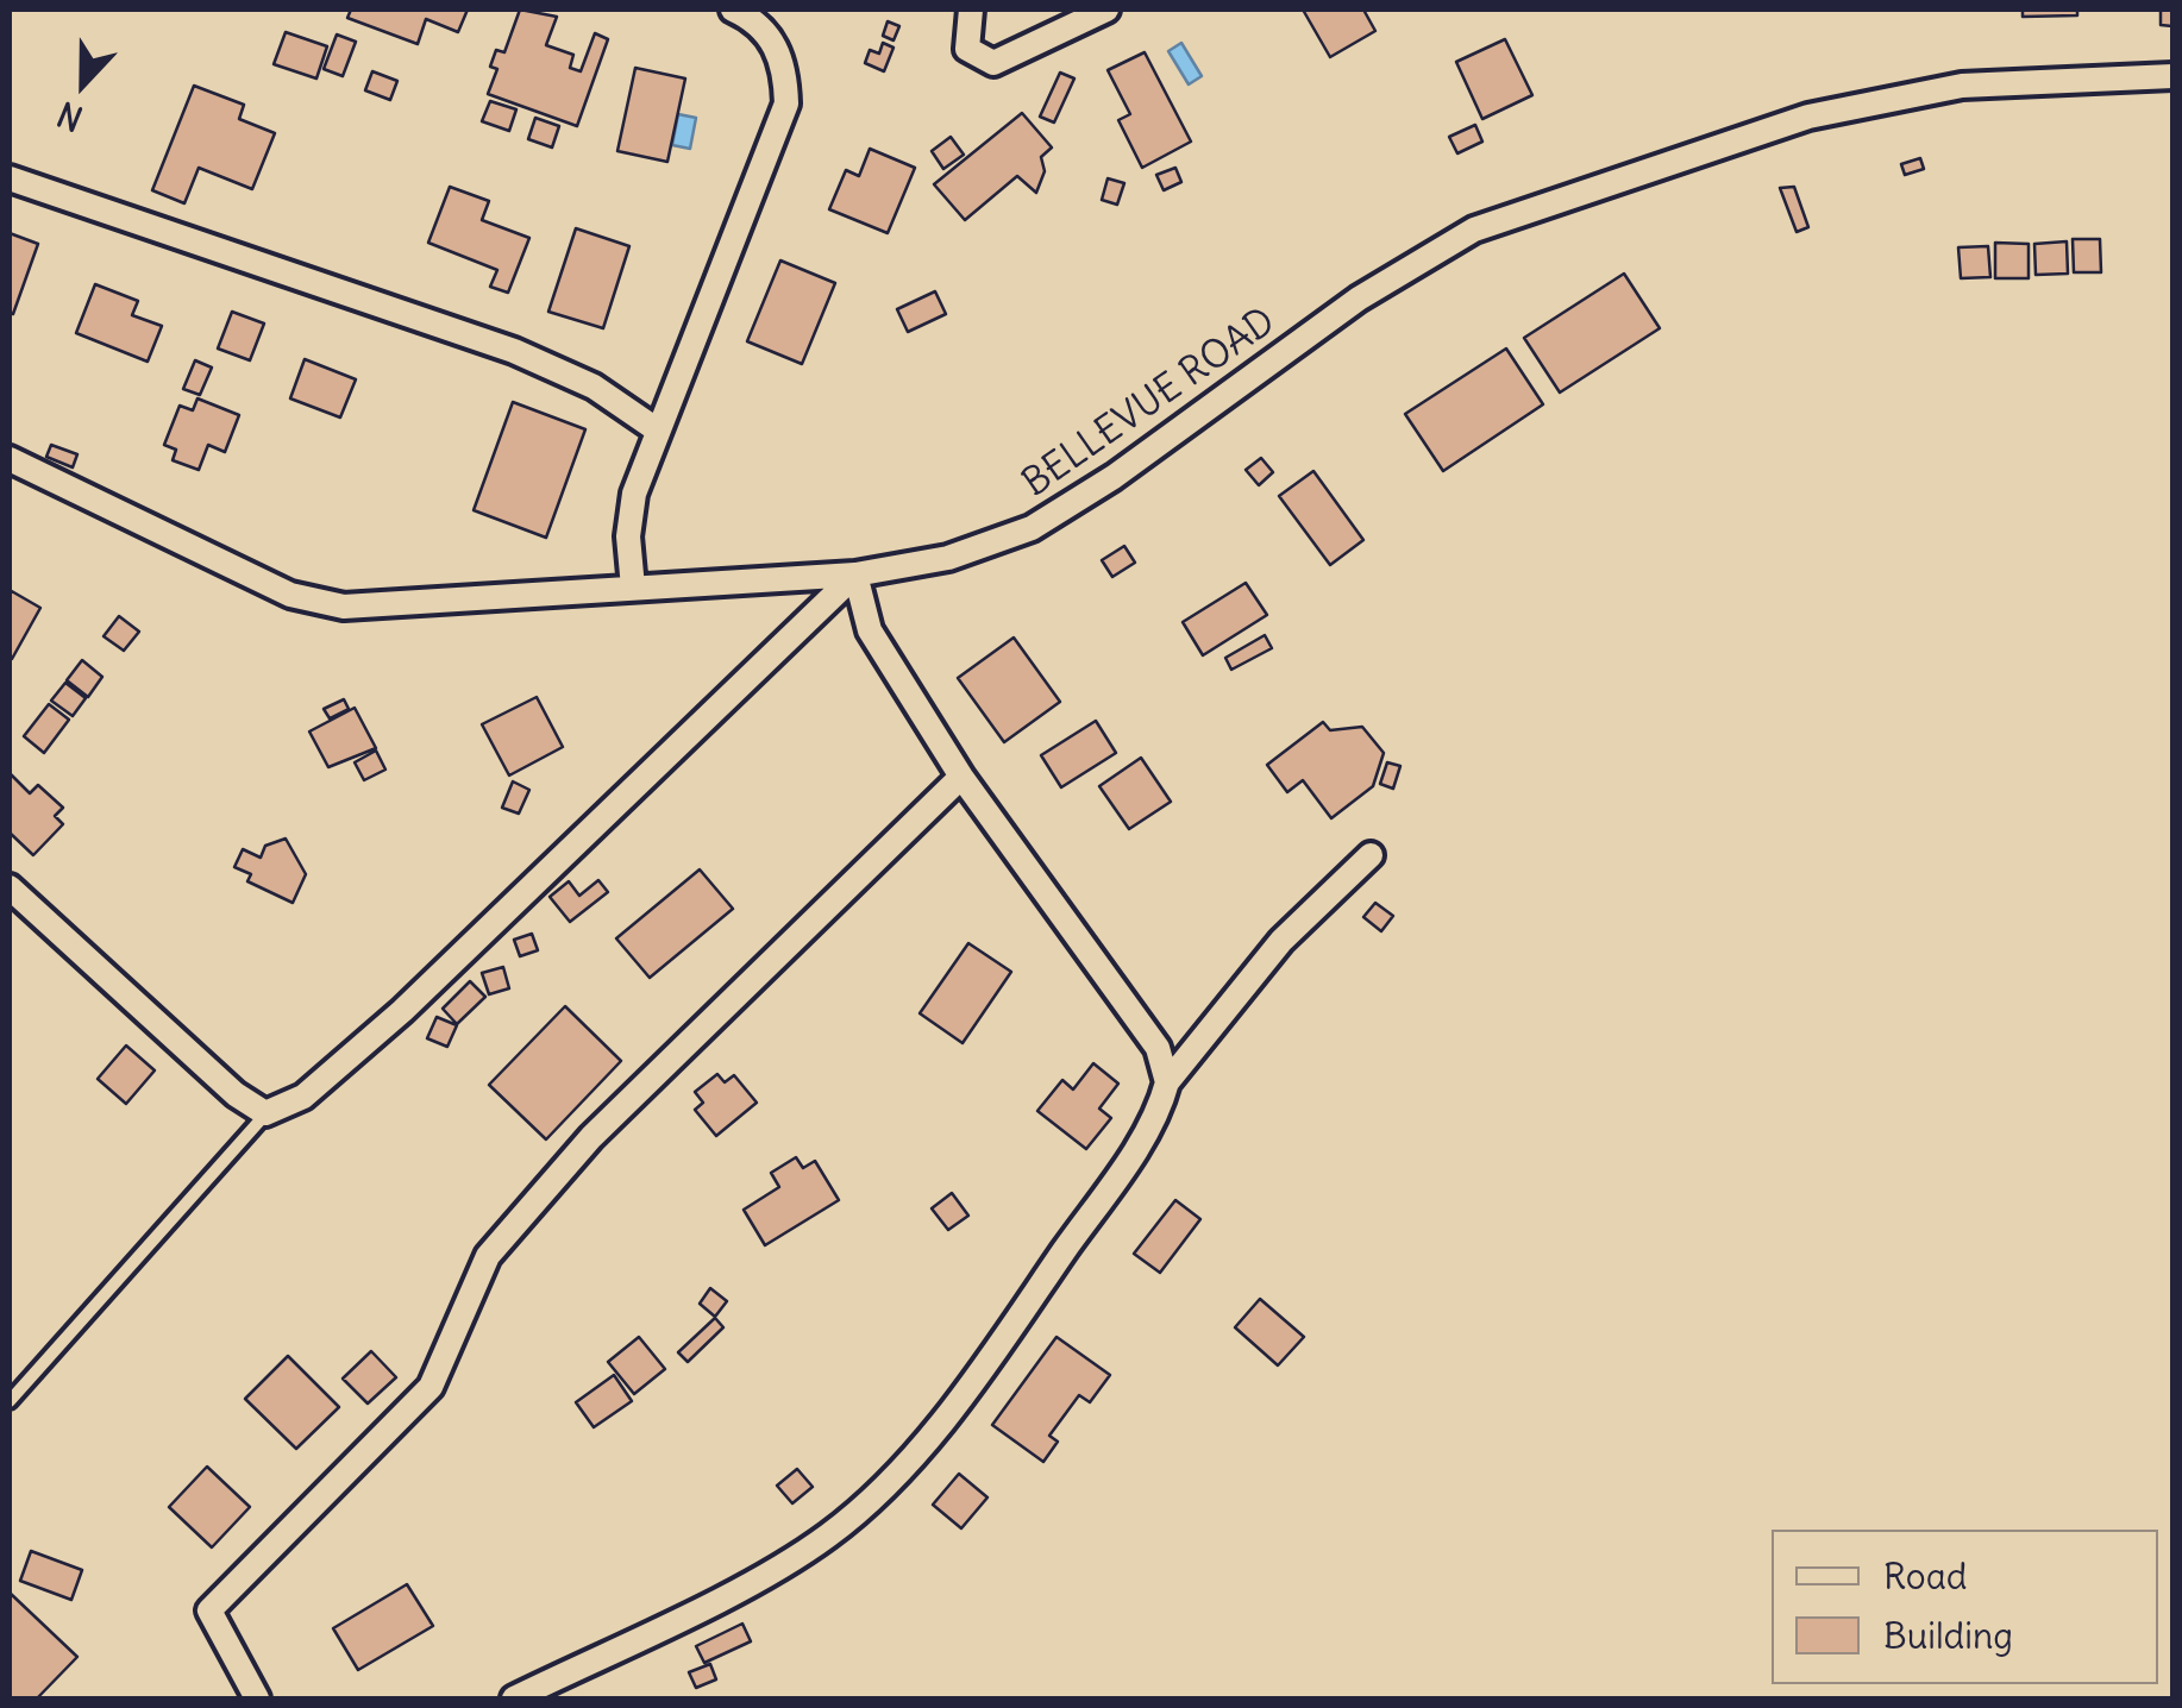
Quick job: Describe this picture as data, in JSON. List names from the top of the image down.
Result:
{
  "streets": {
    "street": ["BELLEVUE ROAD"]
  },
  "legend": ["Road", "Building"],
  "north": "bottom"
}
